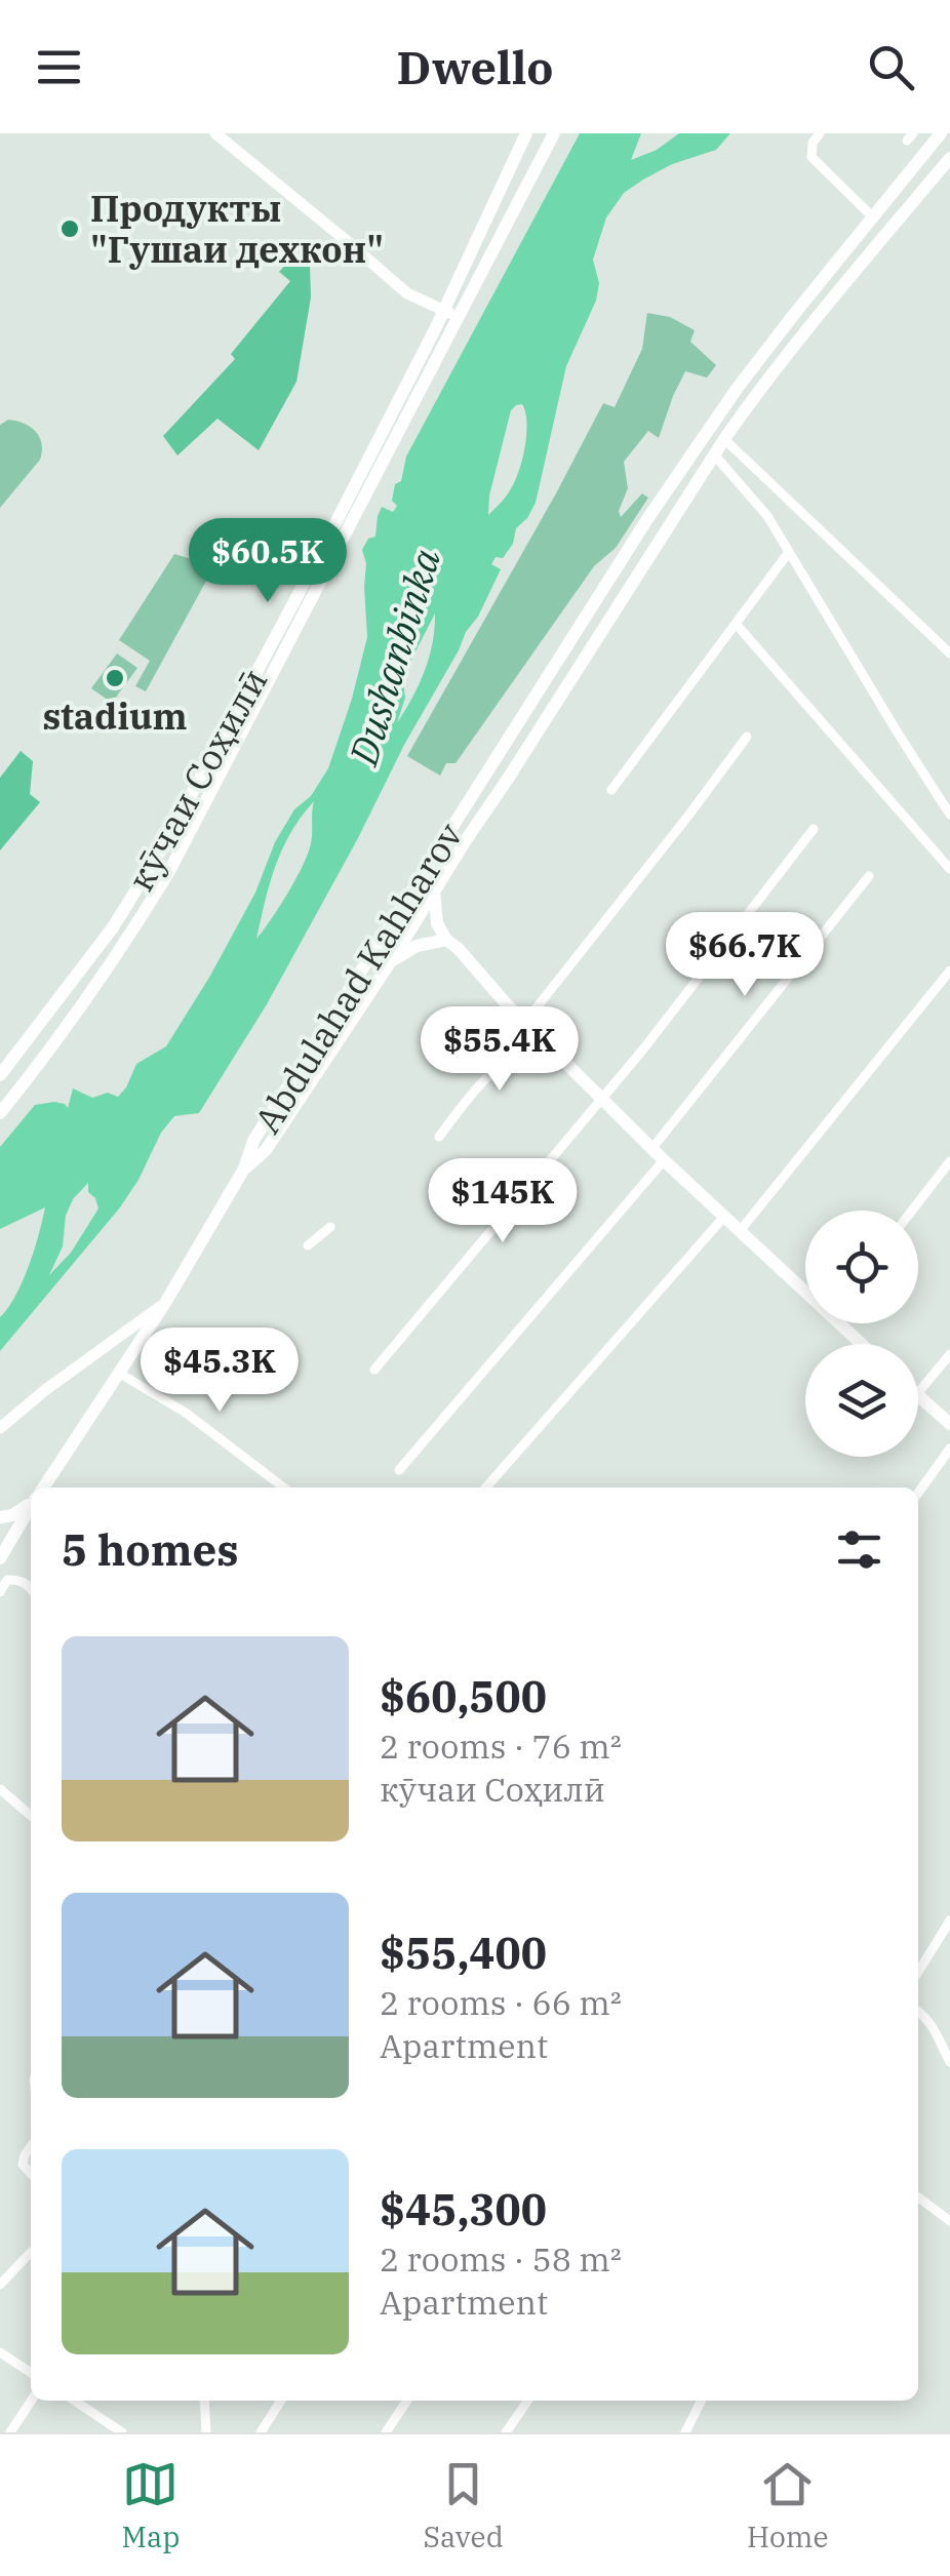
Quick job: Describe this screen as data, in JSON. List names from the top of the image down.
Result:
{
  "streets": {
    "main road": ["кӯчаи Соҳилӣ", "Abdulahad Kahharov"]
  },
  "water": ["Dushanbinka"],
  "places": ["Продукты \"Гушаи дехкон\"", "stadium"],
  "page": {
    "header": "Dwello",
    "price": [
      "$60.5K",
      "$66.7K",
      "$55.4K",
      "$145K",
      "$45.3K"
    ],
    "heading": "5 homes",
    "list": [
      {
        "name": "$60,500",
        "note": "2 rooms · 76 m² · кӯчаи Соҳилӣ"
      },
      {
        "name": "$55,400",
        "note": "2 rooms · 66 m² · Apartment"
      },
      {
        "name": "$45,300",
        "note": "2 rooms · 58 m² · Apartment"
      }
    ],
    "tabs": ["Map", "Saved", "Home"]
  }
}
